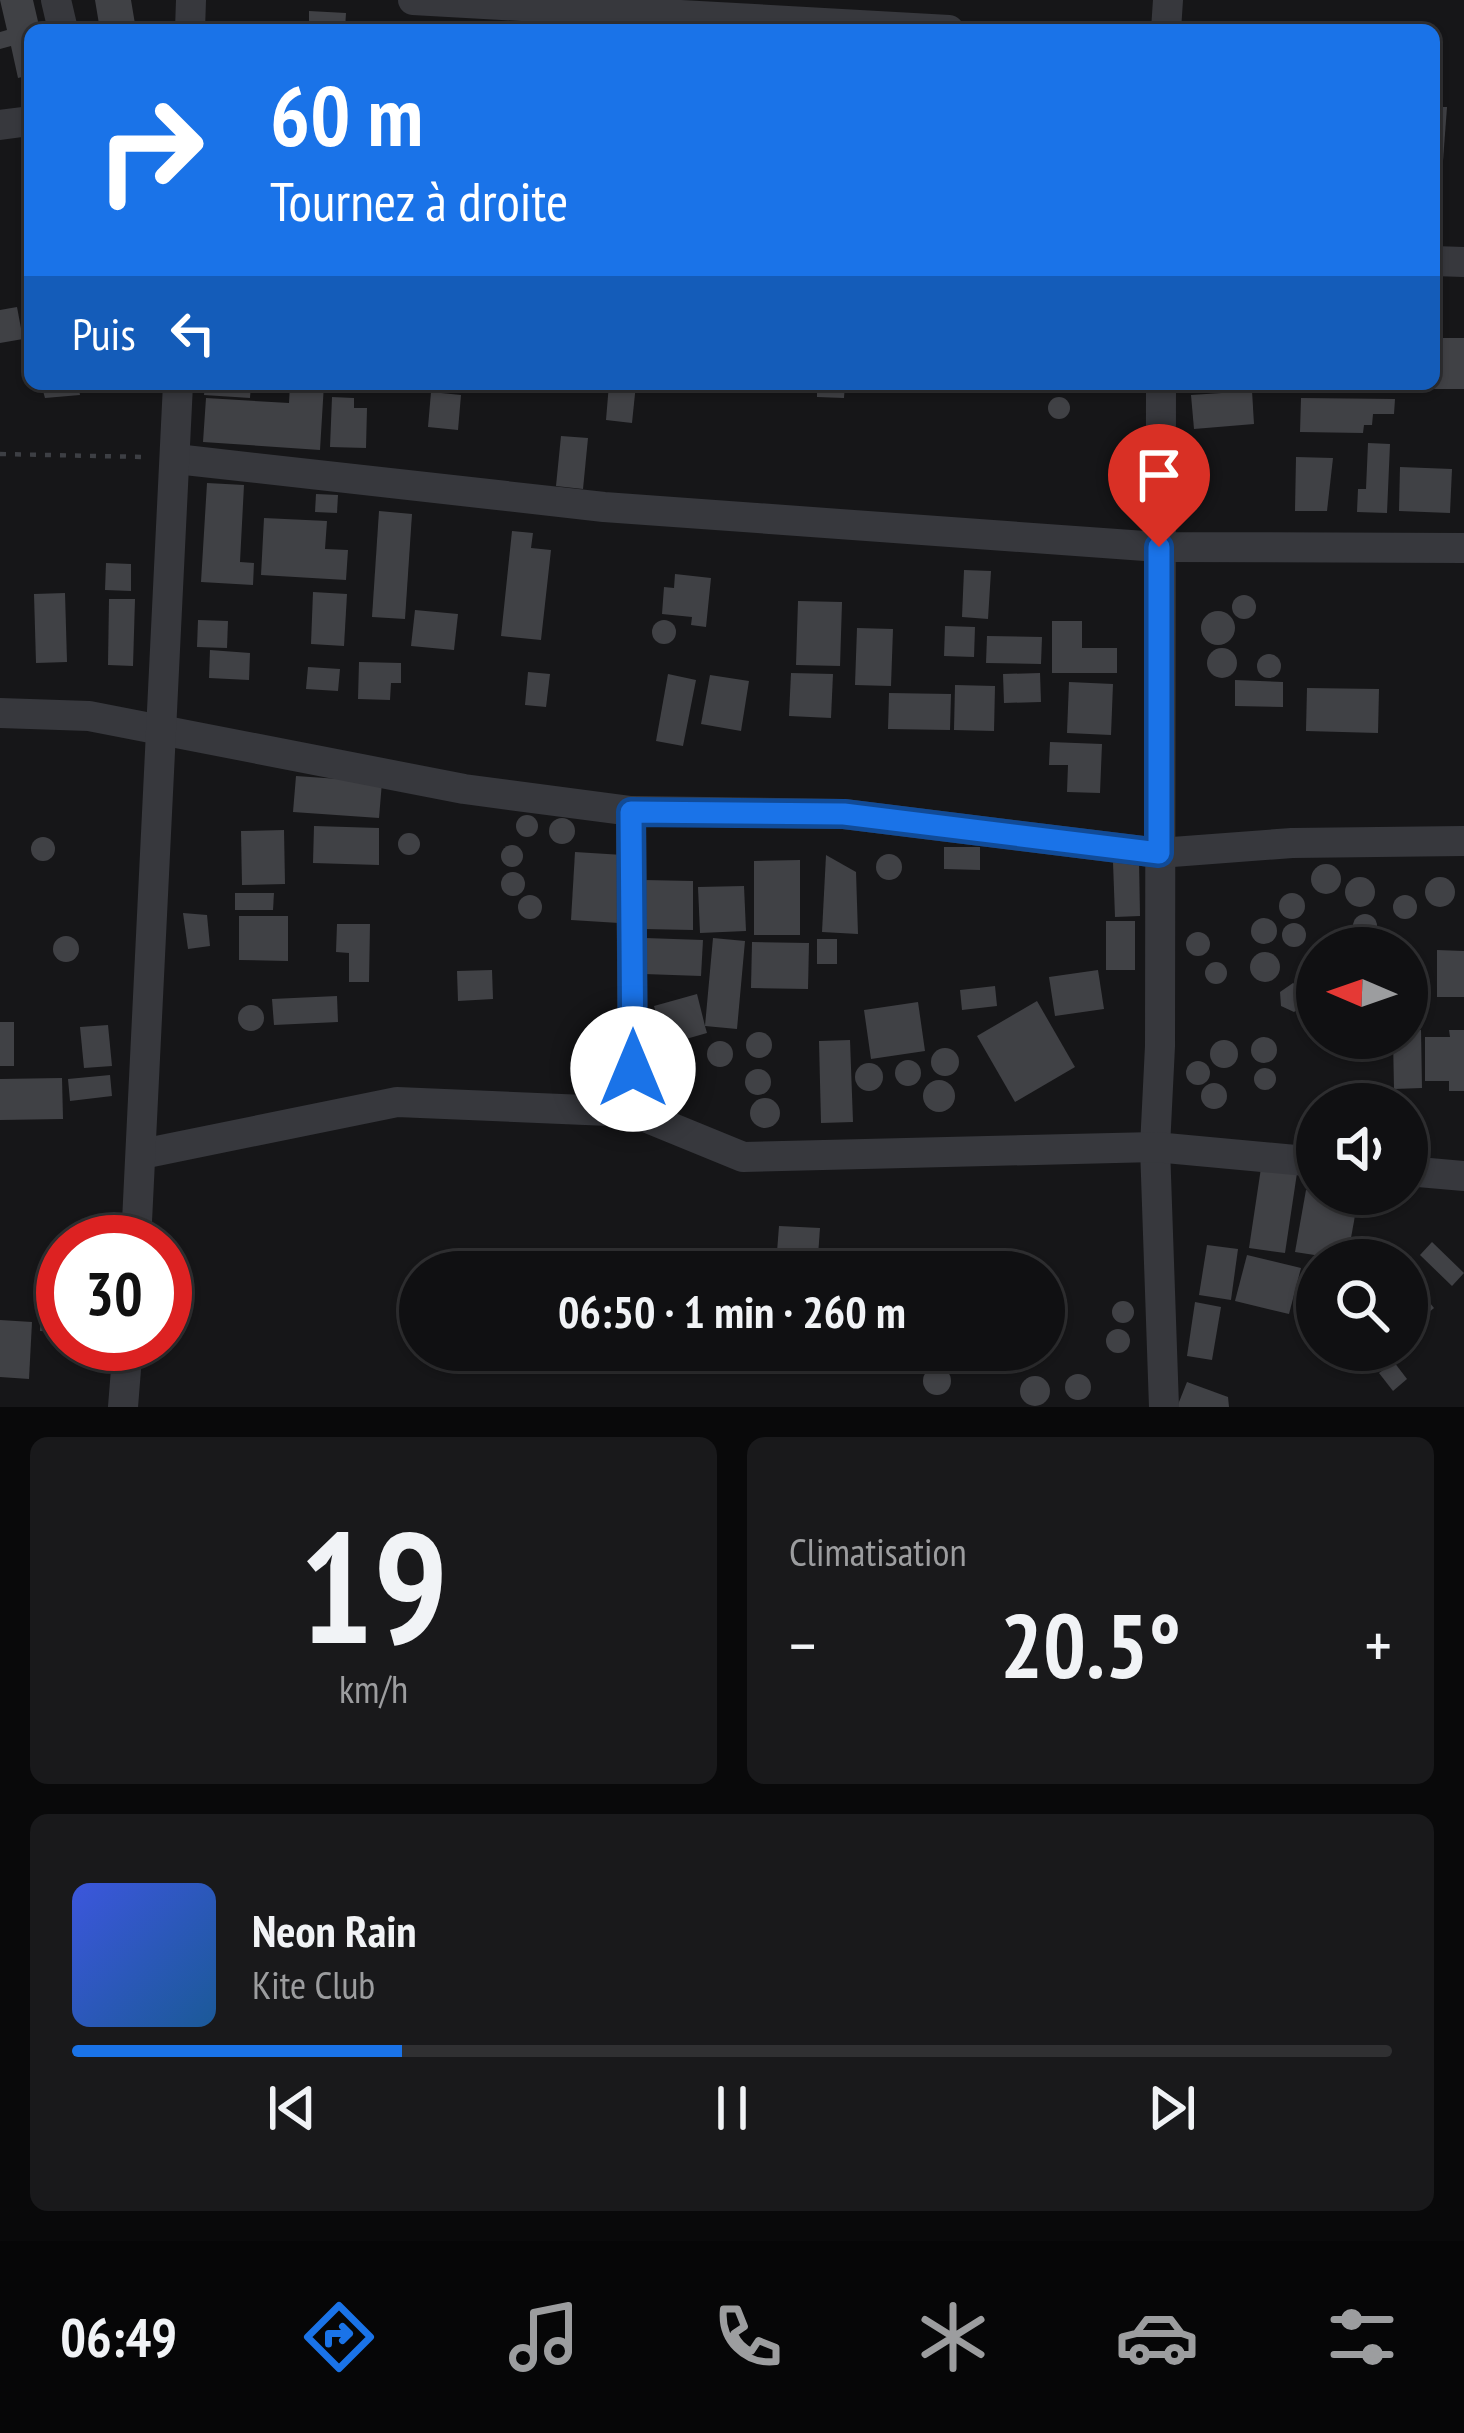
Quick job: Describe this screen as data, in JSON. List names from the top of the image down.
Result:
{
  "north": "left",
  "page": {
    "turn": ["60 m", "Tournez à droite"],
    "then": "Puis",
    "limit": "30",
    "trip": "06:50 · 1 min · 260 m",
    "tile": [
      ["19", "km/h"],
      "Climatisation"
    ],
    "heat": ["−", "20.5°", "+"],
    "song": ["Neon Rain", "Kite Club"],
    "tabs": "06:49"
  }
}
